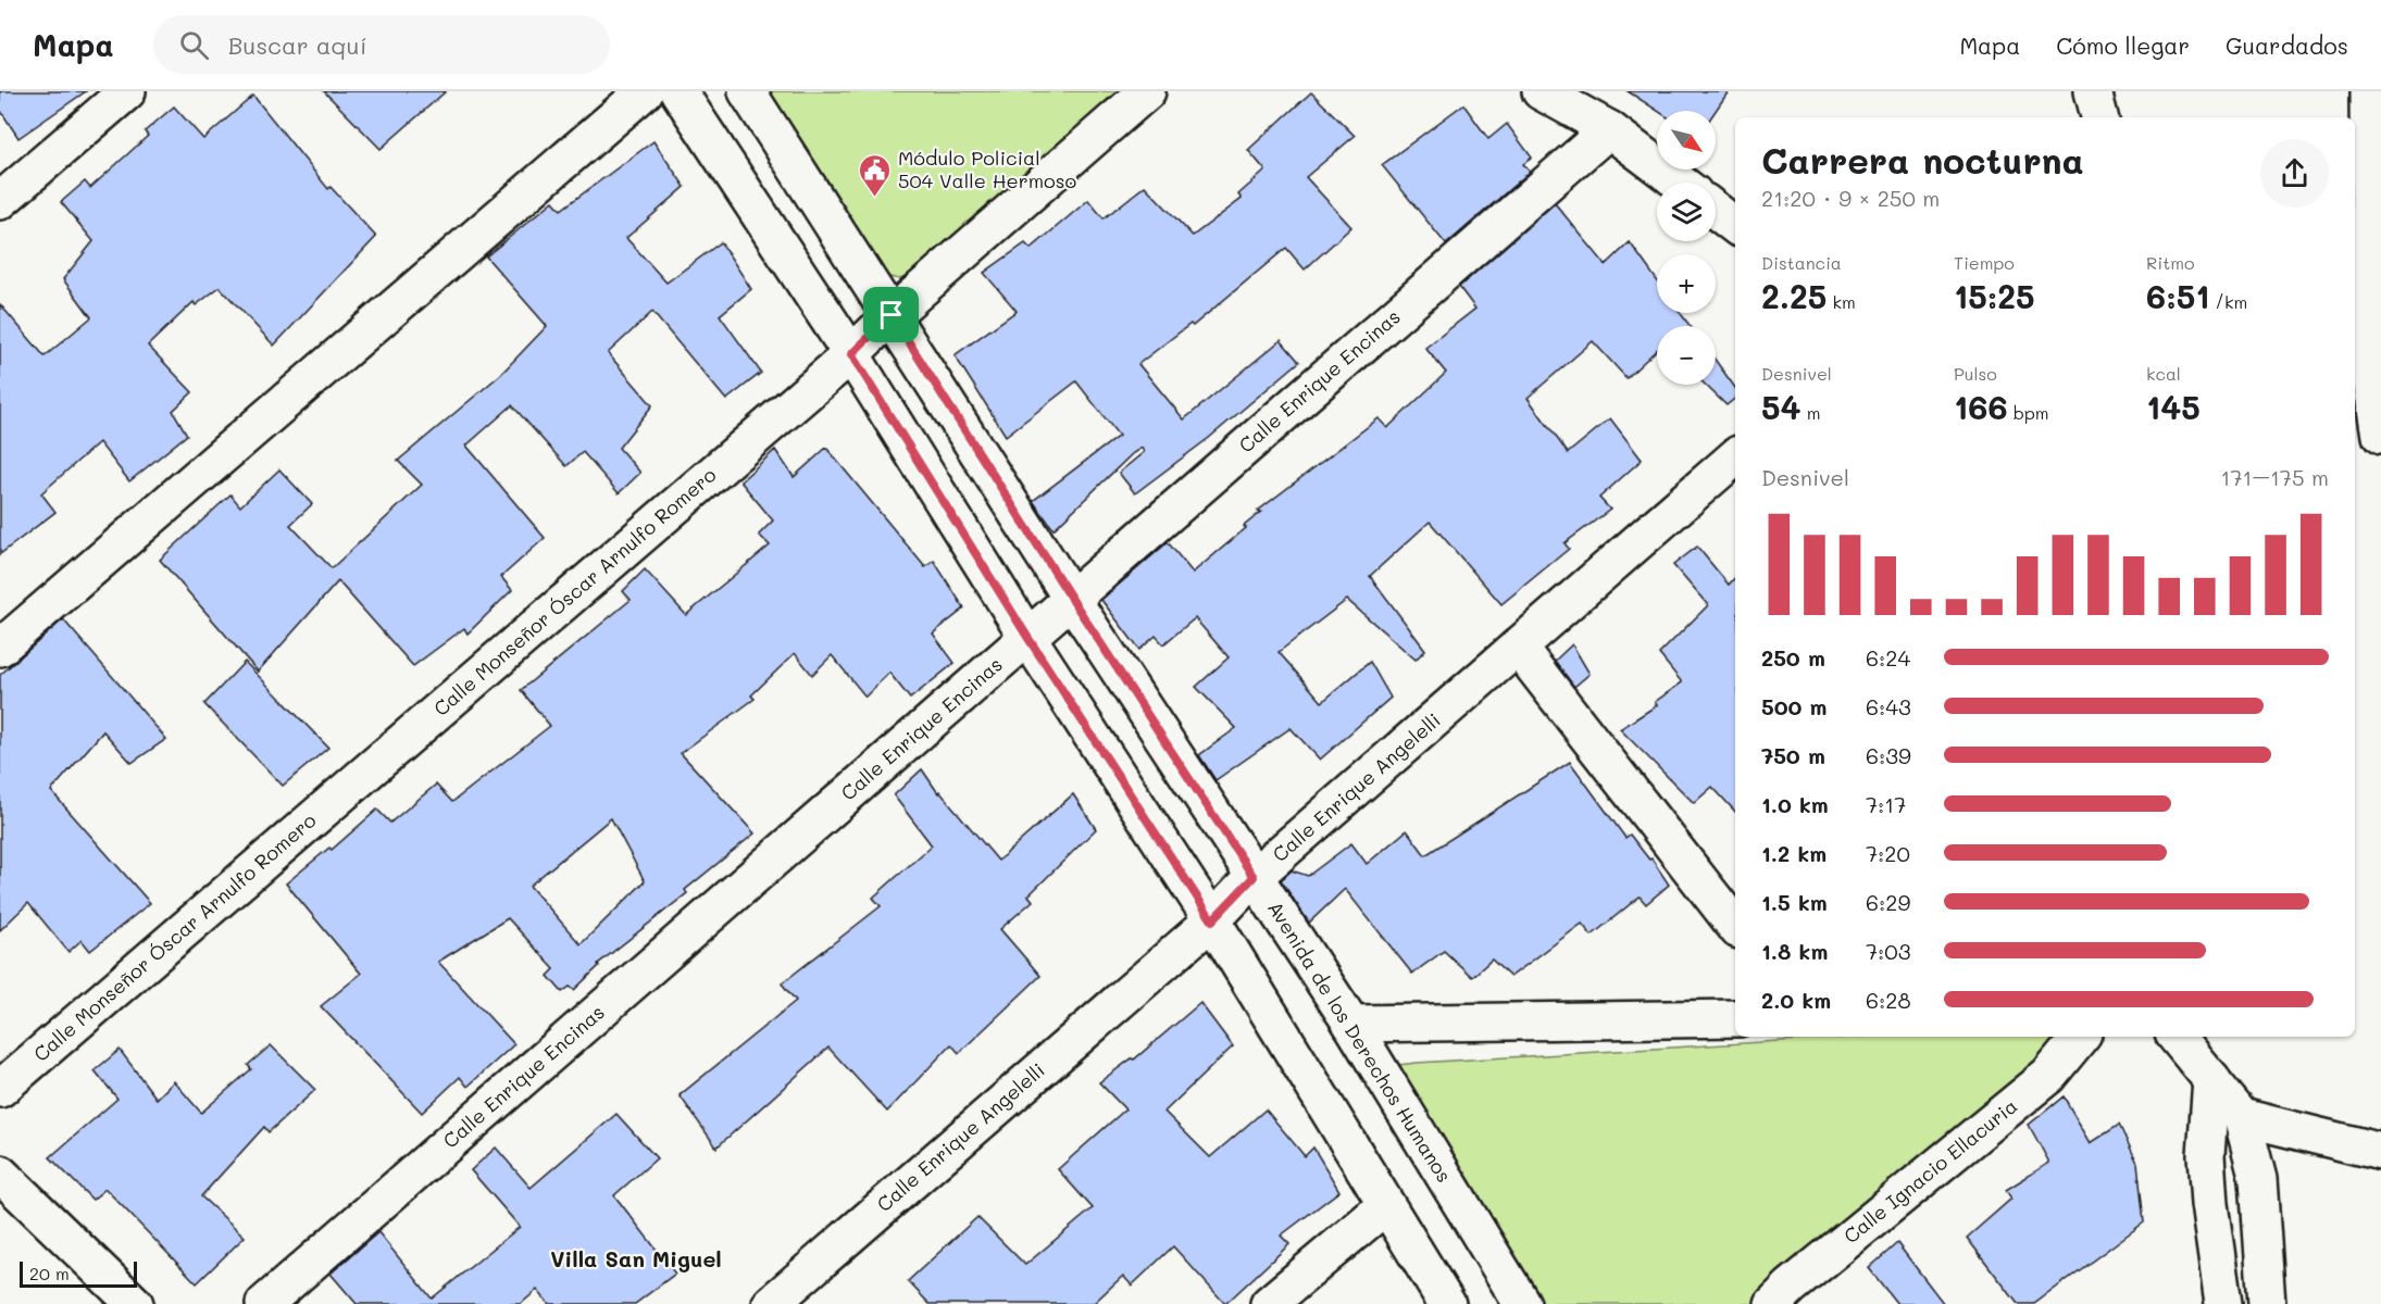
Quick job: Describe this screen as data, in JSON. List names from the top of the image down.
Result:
{
  "streets": {
    "street": [
      "Calle Enrique Encinas",
      "Calle Monseñor Óscar Arnulfo Romero",
      "Calle Enrique Angelelli",
      "Avenida de los Derechos Humanos",
      "Calle Ignacio Ellacuria"
    ]
  },
  "crossings": [
    ["Calle Enrique Encinas", "Avenida de los Derechos Humanos"],
    ["Calle Monseñor Óscar Arnulfo Romero", "Avenida de los Derechos Humanos"],
    ["Calle Enrique Angelelli", "Avenida de los Derechos Humanos"]
  ],
  "districts": ["Villa San Miguel"],
  "places": {
    "public building": ["Módulo Policial 504 Valle Hermoso"]
  },
  "scale_bar": "20 m",
  "north": "bottom right",
  "page": {
    "header": "Mapa",
    "search": "Buscar aquí",
    "nav": ["Mapa", "Cómo llegar", "Guardados"],
    "map_buttons": ["+", "−"],
    "heading": ["Carrera nocturna", "21:20 · 9 × 250 m"],
    "stats": [
      ["Distancia", "2.25 km"],
      ["Tiempo", "15:25"],
      ["Ritmo", "6:51 /km"],
      ["Desnivel", "54 m"],
      ["Pulso", "166 bpm"],
      ["kcal", "145"]
    ],
    "chart": ["Desnivel", "171–175 m"],
    "list": [
      {
        "name": "250 m",
        "note": "6:24"
      },
      {
        "name": "500 m",
        "note": "6:43"
      },
      {
        "name": "750 m",
        "note": "6:39"
      },
      {
        "name": "1.0 km",
        "note": "7:17"
      },
      {
        "name": "1.2 km",
        "note": "7:20"
      },
      {
        "name": "1.5 km",
        "note": "6:29"
      },
      {
        "name": "1.8 km",
        "note": "7:03"
      },
      {
        "name": "2.0 km",
        "note": "6:28"
      }
    ],
    "scale": "20 m"
  }
}
